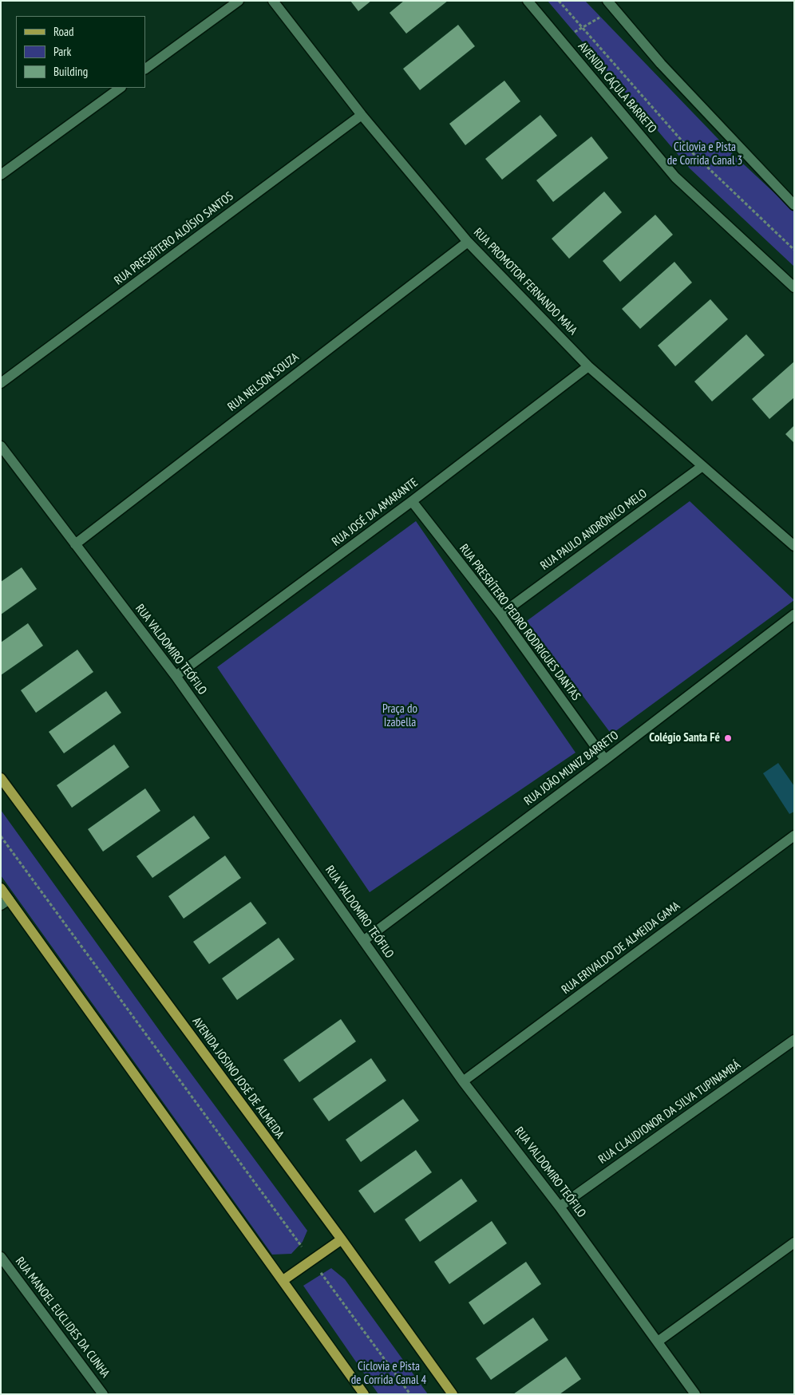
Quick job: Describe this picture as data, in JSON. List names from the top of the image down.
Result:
{
  "streets": {
    "main road": ["AVENIDA JOSINO JOSÉ DE ALMEIDA"],
    "street": [
      "AVENIDA CAÇULA BARRETO",
      "RUA PRESBÍTERO ALOÍSIO SANTOS",
      "RUA PROMOTOR FERNANDO MAIA",
      "RUA NELSON SOUZA",
      "RUA JOSÉ DA AMARANTE",
      "RUA PAULO ANDRÔNICO MELO",
      "RUA PRESBÍTERO PEDRO RODRIGUES DANTAS",
      "RUA VALDOMIRO TEÓFILO",
      "RUA JOÃO MUNIZ BARRETO",
      "RUA ERIVALDO DE ALMEIDA GAMA",
      "RUA CLAUDIONOR DA SILVA TUPINAMBÁ",
      "RUA MANOEL EUCLIDES DA CUNHA"
    ]
  },
  "crossings": [
    ["RUA PRESBÍTERO ALOÍSIO SANTOS", "RUA PROMOTOR FERNANDO MAIA"],
    ["RUA PROMOTOR FERNANDO MAIA", "RUA NELSON SOUZA"],
    ["RUA PROMOTOR FERNANDO MAIA", "RUA JOSÉ DA AMARANTE"],
    ["RUA PROMOTOR FERNANDO MAIA", "RUA PAULO ANDRÔNICO MELO"],
    ["RUA NELSON SOUZA", "RUA VALDOMIRO TEÓFILO"],
    ["RUA JOSÉ DA AMARANTE", "RUA PRESBÍTERO PEDRO RODRIGUES DANTAS"],
    ["RUA JOSÉ DA AMARANTE", "RUA VALDOMIRO TEÓFILO"],
    ["RUA PAULO ANDRÔNICO MELO", "RUA PRESBÍTERO PEDRO RODRIGUES DANTAS"],
    ["RUA PRESBÍTERO PEDRO RODRIGUES DANTAS", "RUA JOÃO MUNIZ BARRETO"],
    ["RUA VALDOMIRO TEÓFILO", "RUA JOÃO MUNIZ BARRETO"],
    ["RUA VALDOMIRO TEÓFILO", "RUA ERIVALDO DE ALMEIDA GAMA"],
    ["RUA VALDOMIRO TEÓFILO", "RUA CLAUDIONOR DA SILVA TUPINAMBÁ"]
  ],
  "parks": ["Ciclovia e Pista de Corrida Canal 3", "Praça do Izabella", "Ciclovia e Pista de Corrida Canal 4"],
  "places": ["Colégio Santa Fé"],
  "legend": ["Road", "Park", "Building"]
}
